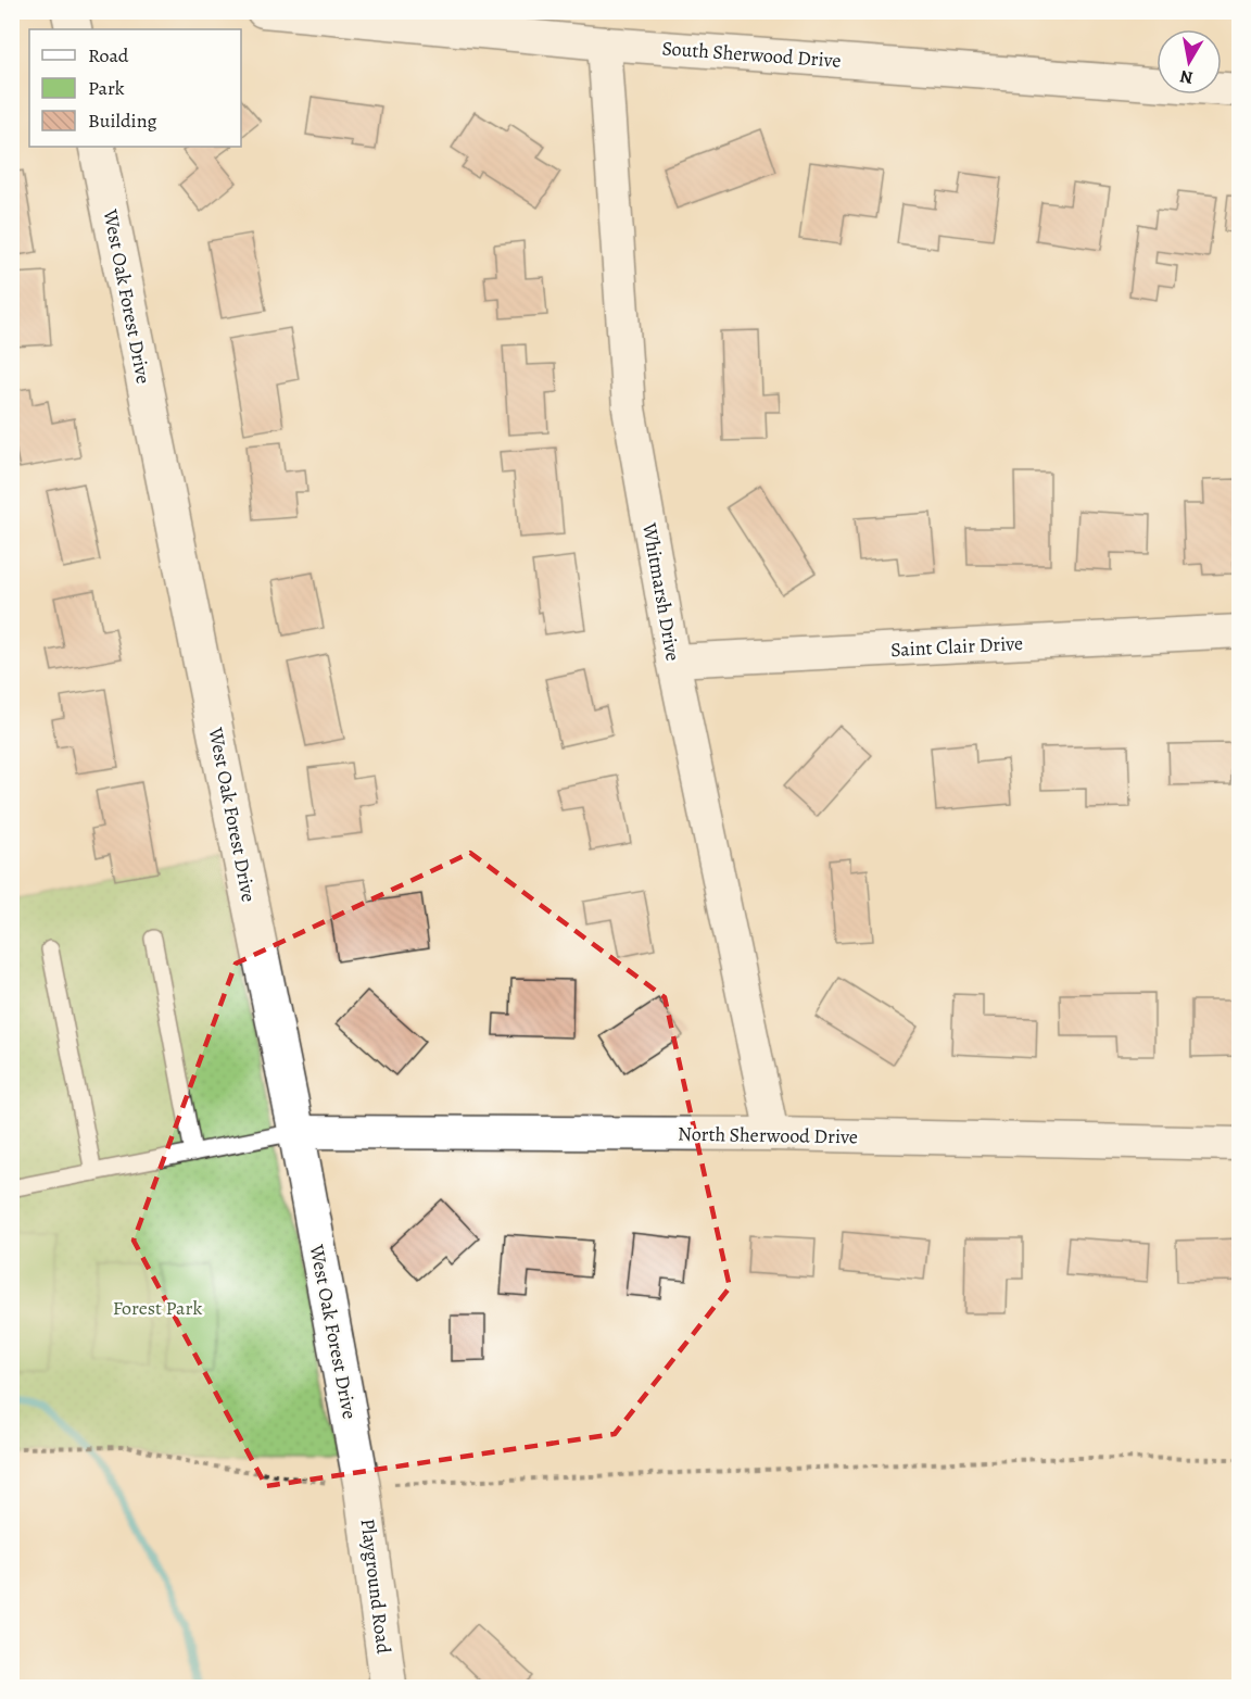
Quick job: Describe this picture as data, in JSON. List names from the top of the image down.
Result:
{
  "streets": {
    "main road": ["West Oak Forest Drive", "Playground Road"],
    "street": [
      "South Sherwood Drive",
      "Whitmarsh Drive",
      "Saint Clair Drive",
      "North Sherwood Drive"
    ]
  },
  "crossings": [
    ["South Sherwood Drive", "Whitmarsh Drive"],
    ["West Oak Forest Drive", "North Sherwood Drive"],
    ["West Oak Forest Drive", "Playground Road"],
    ["Whitmarsh Drive", "Saint Clair Drive"],
    ["Whitmarsh Drive", "North Sherwood Drive"]
  ],
  "parks": ["Forest Park"],
  "legend": ["Road", "Park", "Building"],
  "north": "bottom"
}
